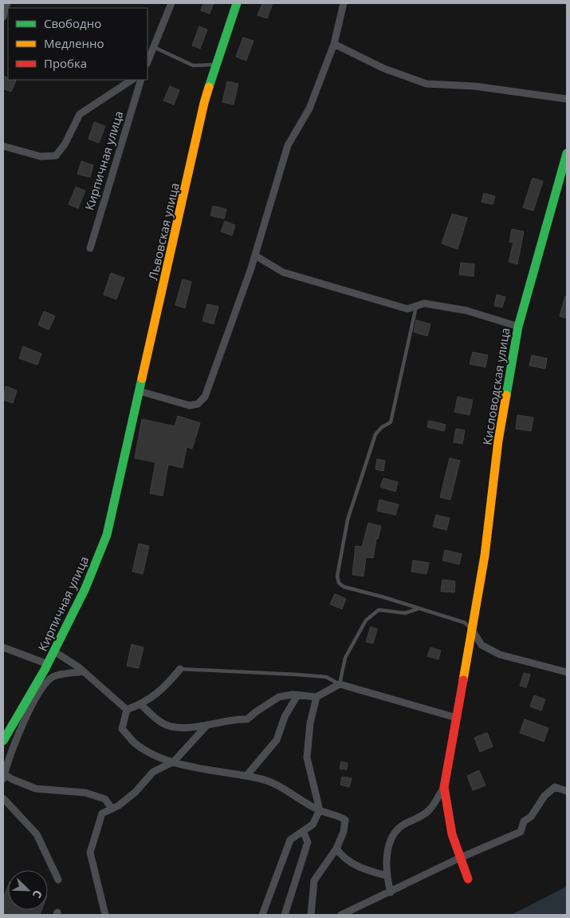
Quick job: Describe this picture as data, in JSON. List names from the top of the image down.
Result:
{
  "streets": {
    "street": ["Кирпичная улица", "Львовская улица", "Кисловодская улица"]
  },
  "crossings": [
    ["Кирпичная улица", "Львовская улица"]
  ],
  "legend": ["Свободно", "Медленно", "Пробка"],
  "north": "bottom right"
}
